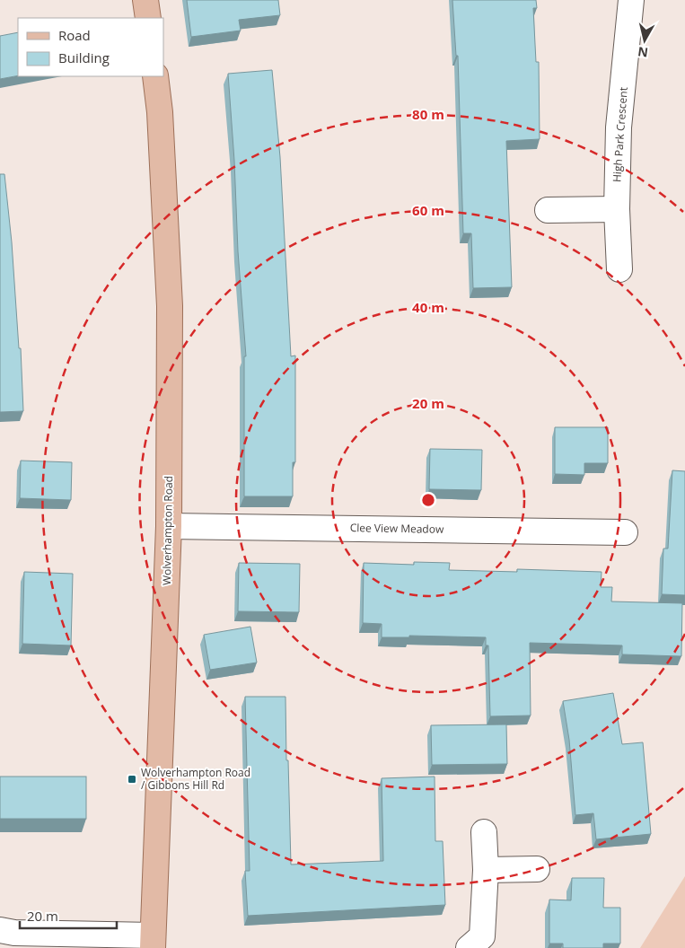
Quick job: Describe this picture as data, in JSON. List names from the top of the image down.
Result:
{
  "streets": {
    "main road": ["Wolverhampton Road"],
    "street": ["High Park Crescent", "Clee View Meadow"]
  },
  "crossings": [
    ["Clee View Meadow", "Wolverhampton Road"]
  ],
  "places": {
    "transit": ["Wolverhampton Road / Gibbons Hill Rd"]
  },
  "legend": ["Road", "Building"],
  "scale_bar": "20 m",
  "north": "bottom",
  "rings": [
    "80 m",
    "60 m",
    "40 m",
    "20 m"
  ]
}
